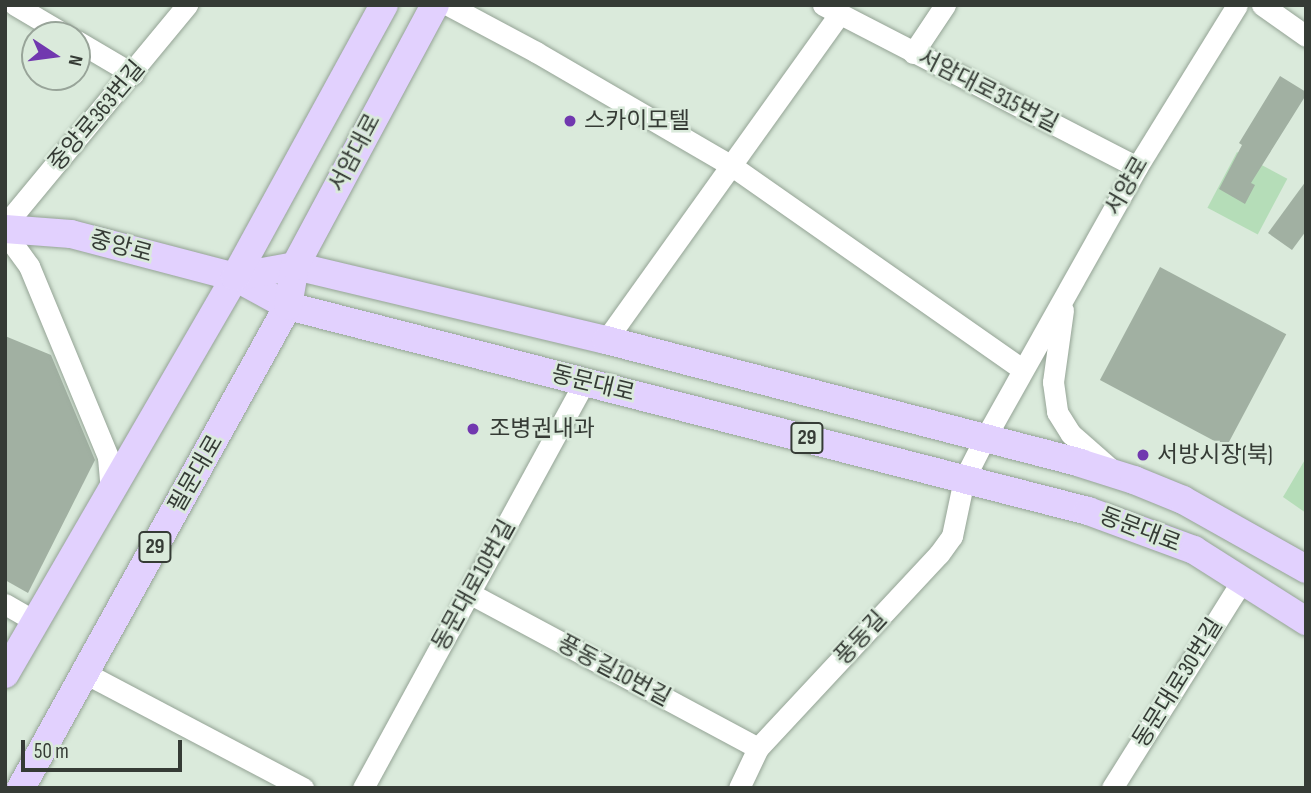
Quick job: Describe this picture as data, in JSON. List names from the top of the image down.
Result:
{
  "streets": {
    "main road": [
      "서암대로",
      "중앙로",
      "동문대로",
      "29",
      "필문대로"
    ],
    "street": [
      "서암대로315번길",
      "중앙로363번길",
      "서양로",
      "동문대로10번길",
      "풍동길",
      "풍동길10번길",
      "동문대로30번길"
    ]
  },
  "crossings": [
    ["서암대로315번길", "서양로"],
    ["서암대로315번길", "동문대로"],
    ["중앙로363번길", "중앙로"],
    ["서암대로", "중앙로"],
    ["서암대로", "동문대로"],
    ["서암대로", "필문대로"],
    ["서양로", "동문대로"],
    ["서양로", "풍동길"],
    ["중앙로", "동문대로"],
    ["동문대로", "필문대로"],
    ["동문대로", "동문대로10번길"],
    ["동문대로", "풍동길"],
    ["동문대로", "동문대로30번길"],
    ["동문대로10번길", "풍동길10번길"],
    ["풍동길", "풍동길10번길"]
  ],
  "places": ["스카이모텔", "조병권내과", "서방시장(북)"],
  "scale_bar": "50 m",
  "north": "right"
}
